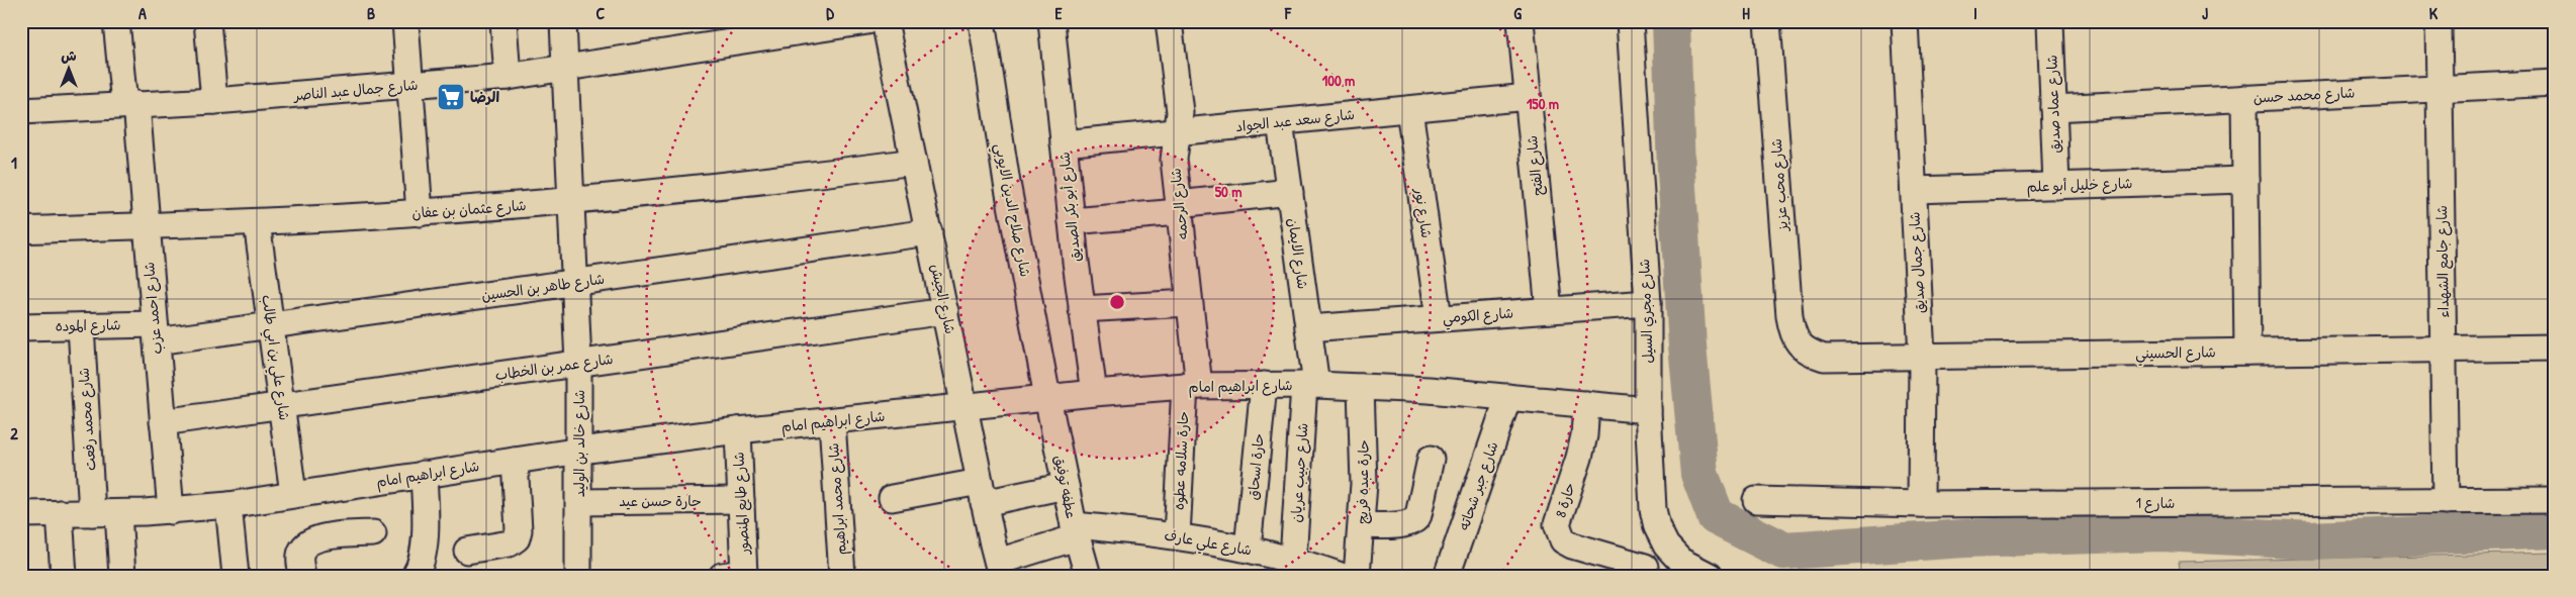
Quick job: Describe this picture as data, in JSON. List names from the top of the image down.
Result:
{
  "streets": {
    "street": [
      "شارع جمال عبد الناصر",
      "شارع محمد حسن",
      "شارع عماد صديق",
      "شارع سعد عبد الجواد",
      "شارع الفتح",
      "شارع محب عزيز",
      "شارع خليل أبو علم",
      "شارع الرحمه",
      "شارع أبو بكر الصديق",
      "شارع عثمان بن عفان",
      "شارع صلاح الدين الايوبي",
      "شارع نور",
      "شارع الايمان",
      "شارع جامع الشهداء",
      "شارع جمال صديق",
      "شارع طاهر بن الحسين",
      "شارع الجيش",
      "شارع احمد عزب",
      "شارع مجري السيل",
      "شارع الكومي",
      "شارع الموده",
      "شارع الحسيني",
      "شارع علي بن ابي طالب",
      "شارع عمر بن الخطاب",
      "شارع ابراهيم امام",
      "شارع محمد رفعت",
      "شارع خالد بن الوليد",
      "حارة سلامه عطوه",
      "حارة اسحاق",
      "شارع حبيب عريان",
      "حارة عبده فريج",
      "شارع جبر شحاته",
      "عطفه توفيق",
      "شارع محمد ابراهيم",
      "حارة 8",
      "حارة حسن عيد",
      "شارع طايع المنصور",
      "شارع 1",
      "شارع علي عارف"
    ]
  },
  "crossings": [
    ["شارع جمال عبد الناصر", "شارع احمد عزب"],
    ["شارع جمال عبد الناصر", "شارع خالد بن الوليد"],
    ["شارع محمد حسن", "شارع عماد صديق"],
    ["شارع محمد حسن", "شارع جامع الشهداء"],
    ["شارع عماد صديق", "شارع خليل أبو علم"],
    ["شارع سعد عبد الجواد", "شارع الفتح"],
    ["شارع سعد عبد الجواد", "شارع الرحمه"],
    ["شارع سعد عبد الجواد", "شارع أبو بكر الصديق"],
    ["شارع سعد عبد الجواد", "شارع نور"],
    ["شارع سعد عبد الجواد", "شارع الايمان"],
    ["شارع الفتح", "شارع الكومي"],
    ["شارع محب عزيز", "شارع الحسيني"],
    ["شارع خليل أبو علم", "شارع جمال صديق"],
    ["شارع الرحمه", "شارع ابراهيم امام"],
    ["شارع الرحمه", "حارة سلامه عطوه"],
    ["شارع أبو بكر الصديق", "شارع ابراهيم امام"],
    ["شارع عثمان بن عفان", "شارع الجيش"],
    ["شارع عثمان بن عفان", "شارع احمد عزب"],
    ["شارع عثمان بن عفان", "شارع علي بن ابي طالب"],
    ["شارع عثمان بن عفان", "شارع خالد بن الوليد"],
    ["شارع صلاح الدين الايوبي", "شارع ابراهيم امام"],
    ["شارع صلاح الدين الايوبي", "عطفه توفيق"],
    ["شارع نور", "شارع الكومي"],
    ["شارع الايمان", "شارع الكومي"],
    ["شارع الايمان", "شارع ابراهيم امام"],
    ["شارع الايمان", "شارع حبيب عريان"],
    ["شارع جامع الشهداء", "شارع الحسيني"],
    ["شارع جامع الشهداء", "شارع 1"],
    ["شارع جمال صديق", "شارع الحسيني"],
    ["شارع جمال صديق", "شارع 1"],
    ["شارع طاهر بن الحسين", "شارع الجيش"],
    ["شارع طاهر بن الحسين", "شارع احمد عزب"],
    ["شارع طاهر بن الحسين", "شارع الموده"],
    ["شارع طاهر بن الحسين", "شارع علي بن ابي طالب"],
    ["شارع طاهر بن الحسين", "شارع خالد بن الوليد"],
    ["شارع الجيش", "شارع عمر بن الخطاب"],
    ["شارع الجيش", "شارع ابراهيم امام"],
    ["شارع الجيش", "شارع علي عارف"],
    ["شارع احمد عزب", "شارع الموده"],
    ["شارع احمد عزب", "شارع عمر بن الخطاب"],
    ["شارع احمد عزب", "شارع ابراهيم امام"],
    ["شارع مجري السيل", "شارع الكومي"],
    ["شارع مجري السيل", "شارع ابراهيم امام"],
    ["شارع الموده", "شارع محمد رفعت"],
    ["شارع علي بن ابي طالب", "شارع عمر بن الخطاب"],
    ["شارع علي بن ابي طالب", "شارع ابراهيم امام"],
    ["شارع عمر بن الخطاب", "شارع خالد بن الوليد"],
    ["شارع ابراهيم امام", "شارع محمد رفعت"],
    ["شارع ابراهيم امام", "شارع خالد بن الوليد"],
    ["شارع ابراهيم امام", "حارة سلامه عطوه"],
    ["شارع ابراهيم امام", "حارة اسحاق"],
    ["شارع ابراهيم امام", "شارع حبيب عريان"],
    ["شارع ابراهيم امام", "حارة عبده فريج"],
    ["شارع ابراهيم امام", "شارع جبر شحاته"],
    ["شارع ابراهيم امام", "عطفه توفيق"],
    ["شارع ابراهيم امام", "شارع محمد ابراهيم"],
    ["شارع ابراهيم امام", "حارة 8"],
    ["شارع ابراهيم امام", "شارع طايع المنصور"],
    ["شارع خالد بن الوليد", "حارة حسن عيد"],
    ["حارة سلامه عطوه", "شارع علي عارف"],
    ["حارة اسحاق", "شارع حبيب عريان"],
    ["حارة اسحاق", "شارع علي عارف"],
    ["شارع حبيب عريان", "شارع علي عارف"],
    ["عطفه توفيق", "شارع علي عارف"],
    ["حارة حسن عيد", "شارع طايع المنصور"]
  ],
  "places": {
    "supermarket": ["الرضا"]
  },
  "north": "top",
  "grid": {
    "columns": [
      "A",
      "B",
      "C",
      "D",
      "E",
      "F",
      "G",
      "H",
      "I",
      "J",
      "K"
    ],
    "rows": ["1", "2"]
  },
  "rings": ["100 m", "150 m", "50 m"]
}
